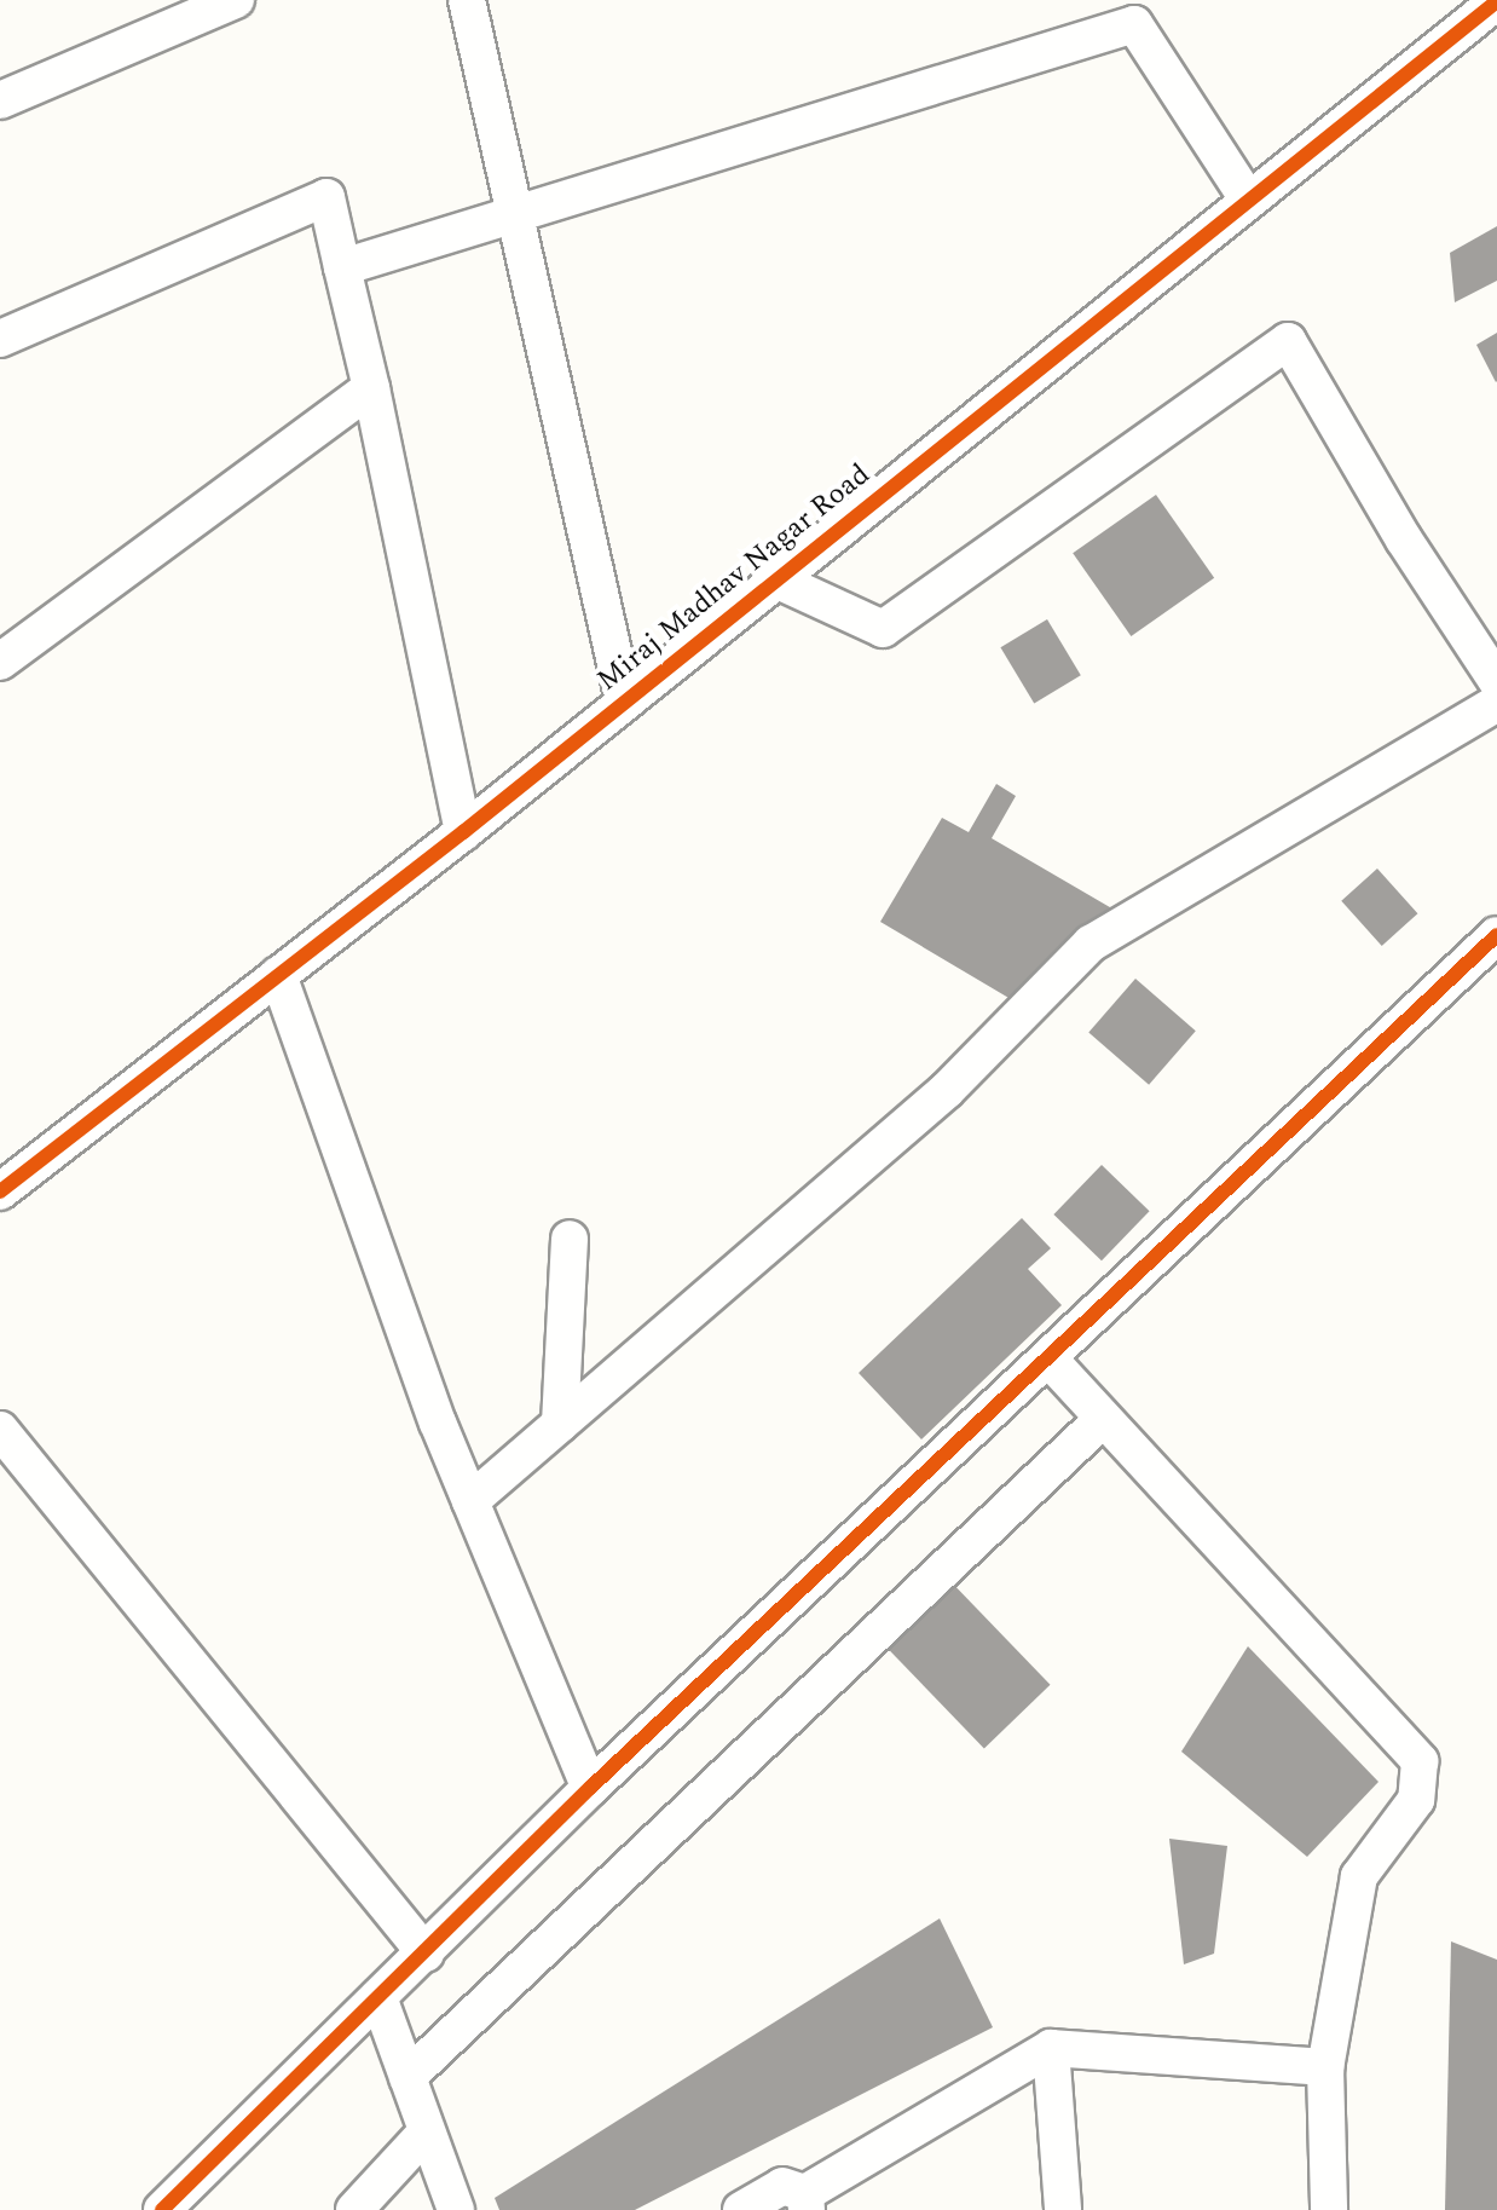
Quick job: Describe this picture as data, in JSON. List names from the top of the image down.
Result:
{
  "streets": {
    "street": ["Miraj Madhav Nagar Road"]
  }
}
